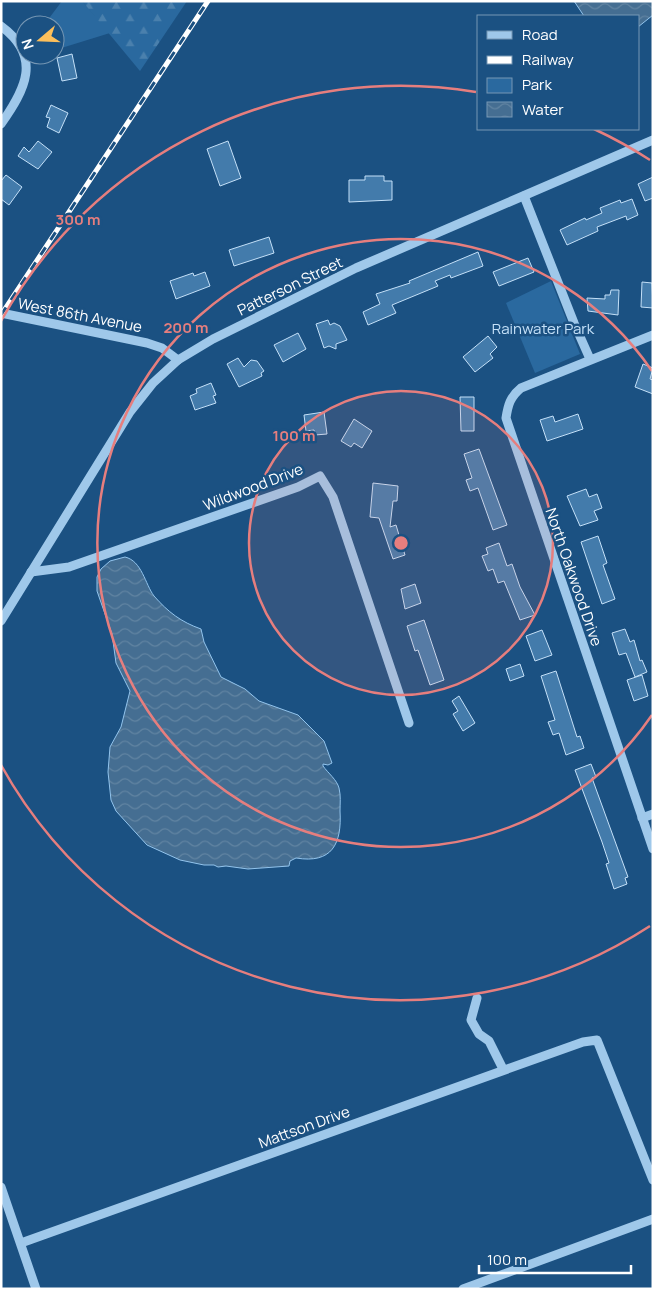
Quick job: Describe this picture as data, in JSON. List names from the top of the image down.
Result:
{
  "streets": {
    "street": [
      "Patterson Street",
      "West 86th Avenue",
      "Wildwood Drive",
      "North Oakwood Drive",
      "Mattson Drive"
    ]
  },
  "crossings": [
    ["Patterson Street", "West 86th Avenue"],
    ["Patterson Street", "Wildwood Drive"]
  ],
  "parks": ["Rainwater Park"],
  "legend": [
    "Road",
    "Railway",
    "Park",
    "Water"
  ],
  "scale_bar": "100 m",
  "north": "left",
  "rings": ["300 m", "200 m", "100 m"]
}
